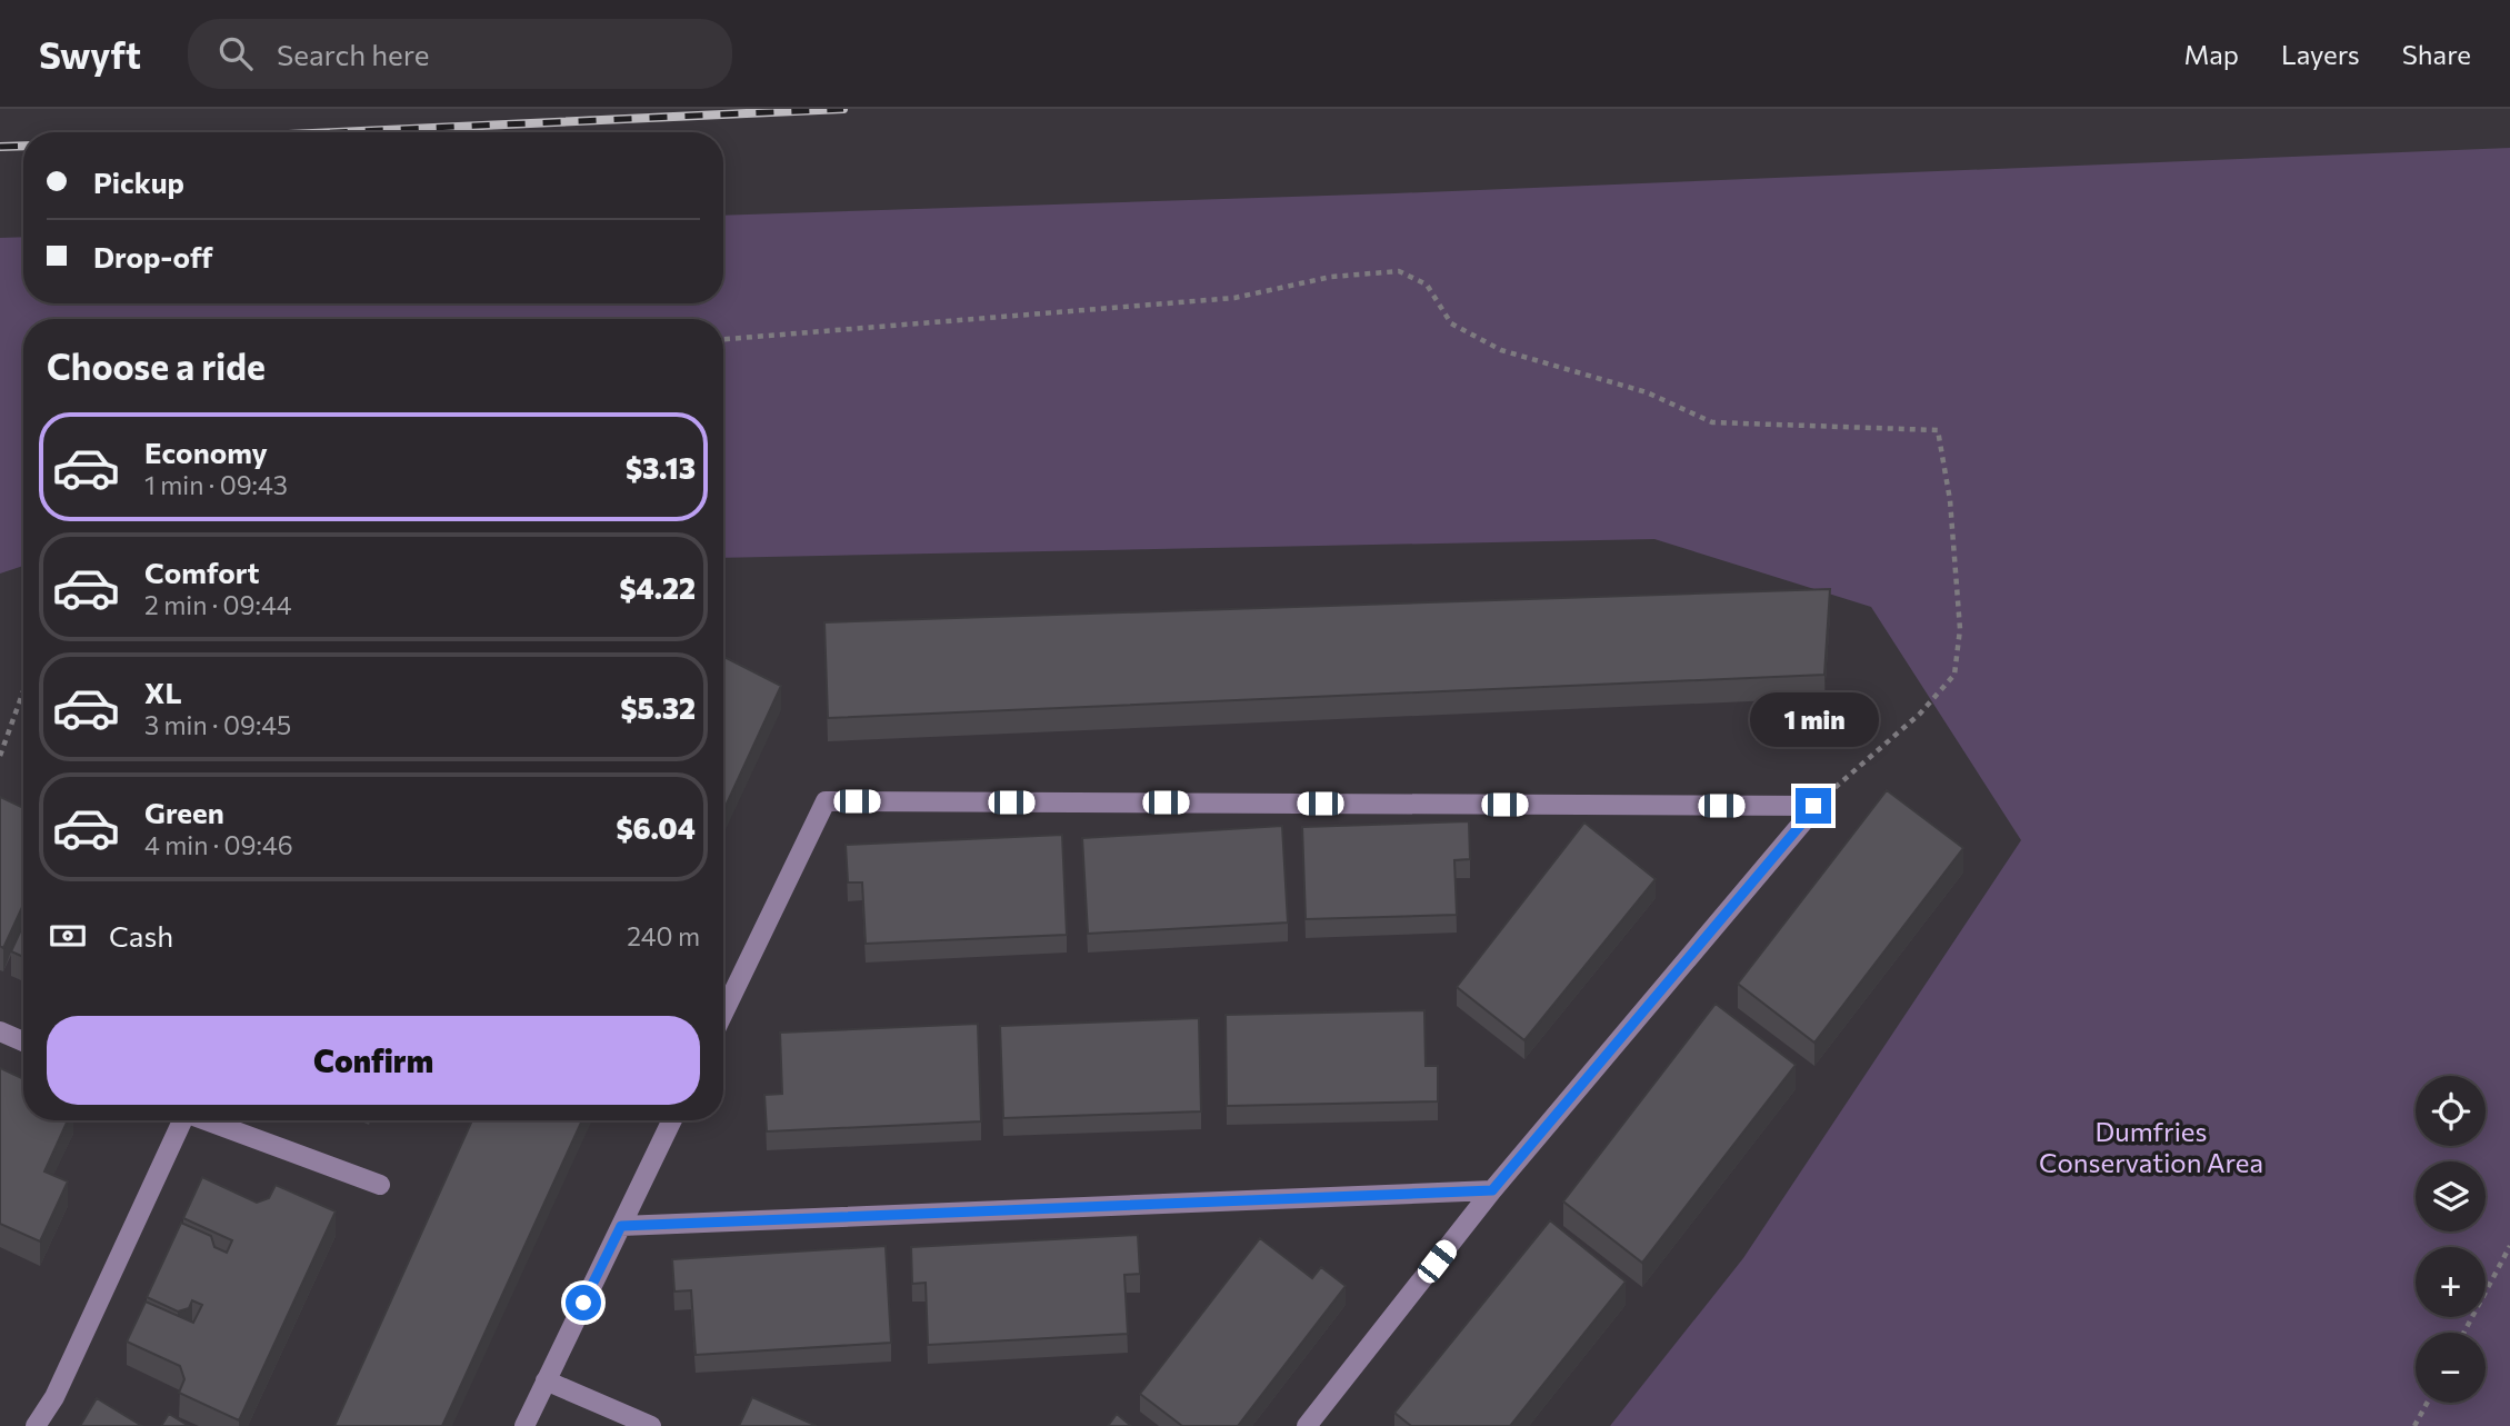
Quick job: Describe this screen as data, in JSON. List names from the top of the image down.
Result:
{
  "parks": ["Dumfries Conservation Area"],
  "page": {
    "header": "Swyft",
    "search": "Search here",
    "nav": ["Map", "Layers", "Share"],
    "banner": ["Pickup", "Drop-off"],
    "heading": "Choose a ride",
    "list": [
      {
        "name": "Economy",
        "note": "1 min · 09:43",
        "value": "$3.13"
      },
      {
        "name": "Comfort",
        "note": "2 min · 09:44",
        "value": "$4.22"
      },
      {
        "name": "XL",
        "note": "3 min · 09:45",
        "value": "$5.32"
      },
      {
        "name": "Green",
        "note": "4 min · 09:46",
        "value": "$6.04"
      }
    ],
    "bubble": "1 min",
    "pay": ["Cash", "240 m"],
    "buttons": "Confirm",
    "map_buttons": ["+", "−"]
  }
}
